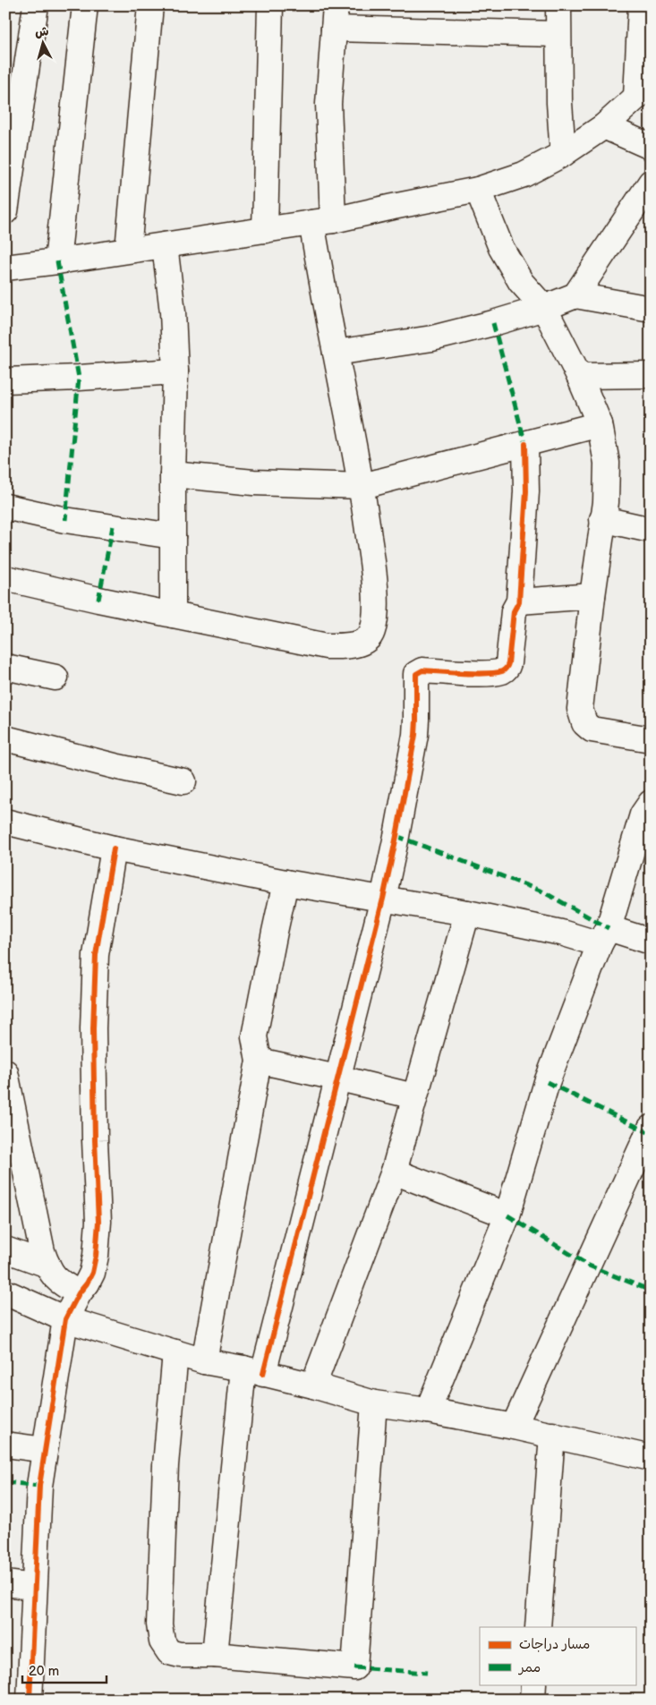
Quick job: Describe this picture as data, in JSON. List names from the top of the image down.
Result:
{
  "legend": ["مسار دراجات", "ممر"],
  "scale_bar": "20 m",
  "north": "top"
}
